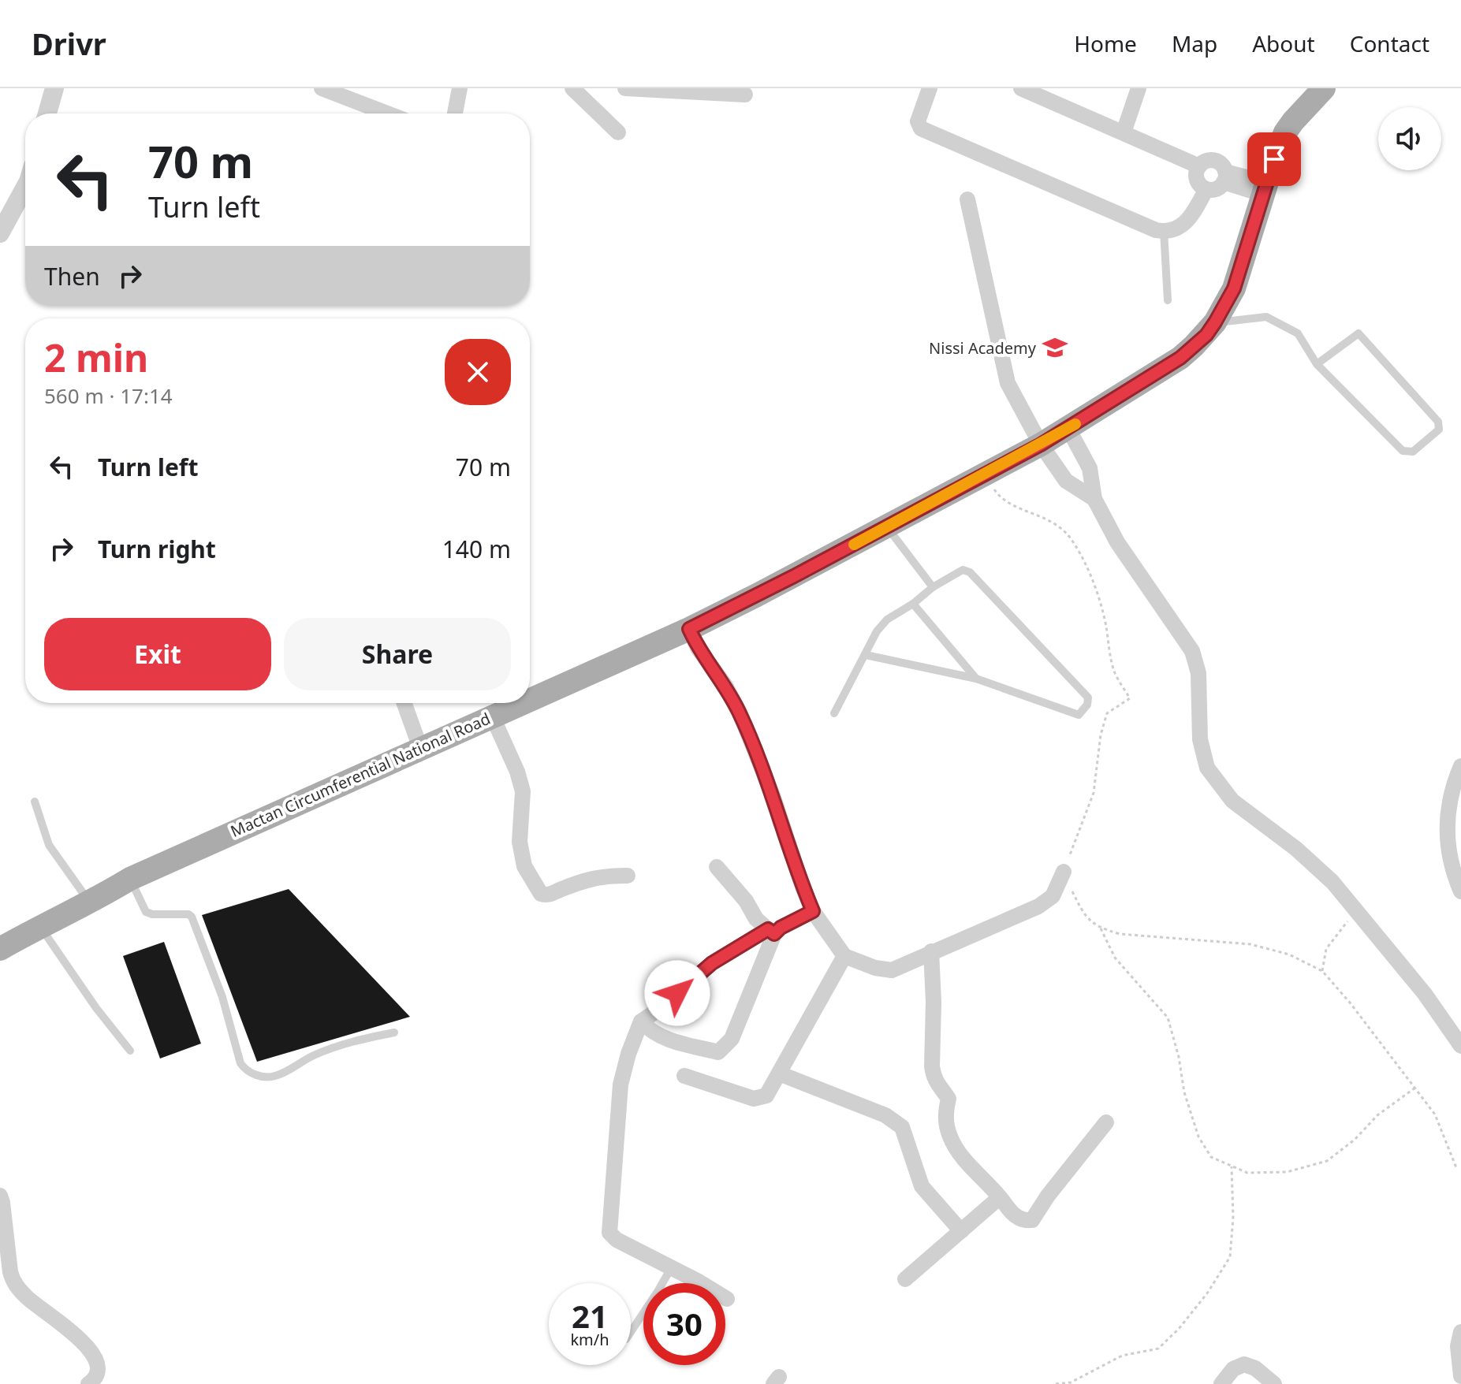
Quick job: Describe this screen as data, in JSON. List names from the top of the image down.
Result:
{
  "streets": {
    "main road": ["Mactan Circumferential National Road"]
  },
  "places": {
    "school or university": ["Nissi Academy"]
  },
  "page": {
    "header": "Drivr",
    "nav": [
      "Home",
      "Map",
      "About",
      "Contact"
    ],
    "turn": ["70 m", "Turn left"],
    "then": "Then",
    "heading": ["2 min", "560 m · 17:14"],
    "list": [
      {
        "name": "Turn left",
        "value": "70 m"
      },
      {
        "name": "Turn right",
        "value": "140 m"
      }
    ],
    "buttons": ["Exit", "Share"],
    "speed": "21 km/h",
    "limit": "30"
  }
}
